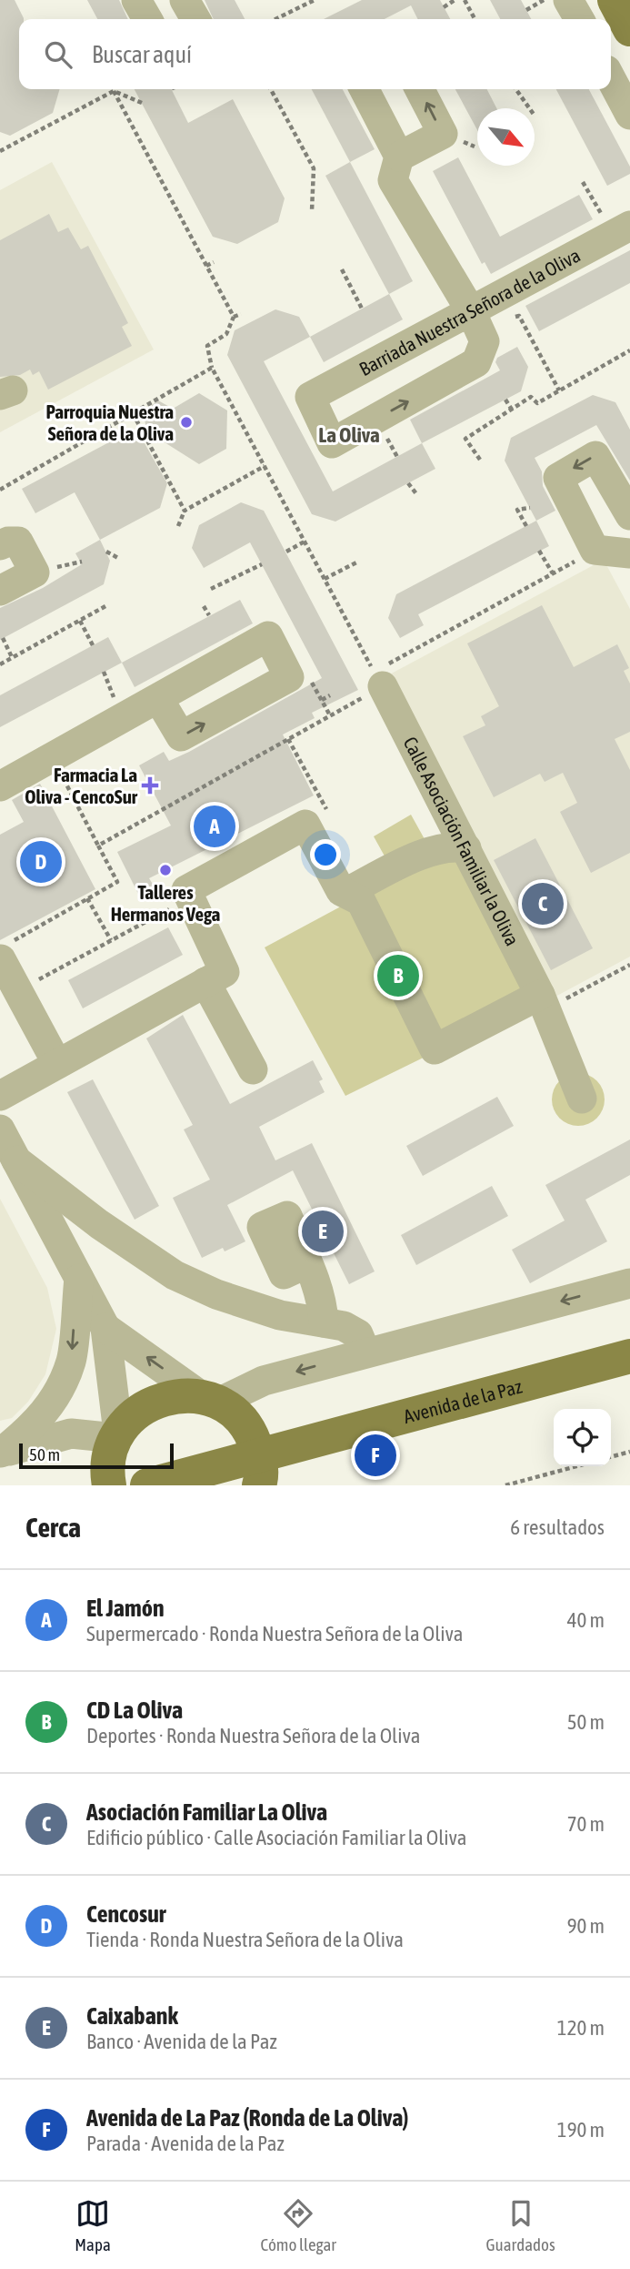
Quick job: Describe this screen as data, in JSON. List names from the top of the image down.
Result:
{
  "streets": {
    "main road": ["Avenida de la Paz"],
    "street": ["Barriada Nuestra Señora de la Oliva", "Calle Asociación Familiar la Oliva"]
  },
  "districts": ["La Oliva"],
  "places": {
    "other": ["Parroquia Nuestra Señora de la Oliva", "Talleres Hermanos Vega"],
    "health": ["Farmacia La Oliva - CencoSur"]
  },
  "scale_bar": "50 m",
  "north": "bottom right",
  "page": {
    "search": "Buscar aquí",
    "pins": [
      "A",
      "D",
      "C",
      "B",
      "E",
      "F"
    ],
    "scale": "50 m",
    "heading": ["Cerca", "6 resultados"],
    "list": [
      {
        "mark": "A",
        "name": "El Jamón",
        "note": "Supermercado · Ronda Nuestra Señora de la Oliva",
        "value": "40 m"
      },
      {
        "mark": "B",
        "name": "CD La Oliva",
        "note": "Deportes · Ronda Nuestra Señora de la Oliva",
        "value": "50 m"
      },
      {
        "mark": "C",
        "name": "Asociación Familiar La Oliva",
        "note": "Edificio público · Calle Asociación Familiar la Oliva",
        "value": "70 m"
      },
      {
        "mark": "D",
        "name": "Cencosur",
        "note": "Tienda · Ronda Nuestra Señora de la Oliva",
        "value": "90 m"
      },
      {
        "mark": "E",
        "name": "Caixabank",
        "note": "Banco · Avenida de la Paz",
        "value": "120 m"
      },
      {
        "mark": "F",
        "name": "Avenida de La Paz (Ronda de La Oliva)",
        "note": "Parada · Avenida de la Paz",
        "value": "190 m"
      }
    ],
    "nav": ["Mapa", "Cómo llegar", "Guardados"]
  }
}
